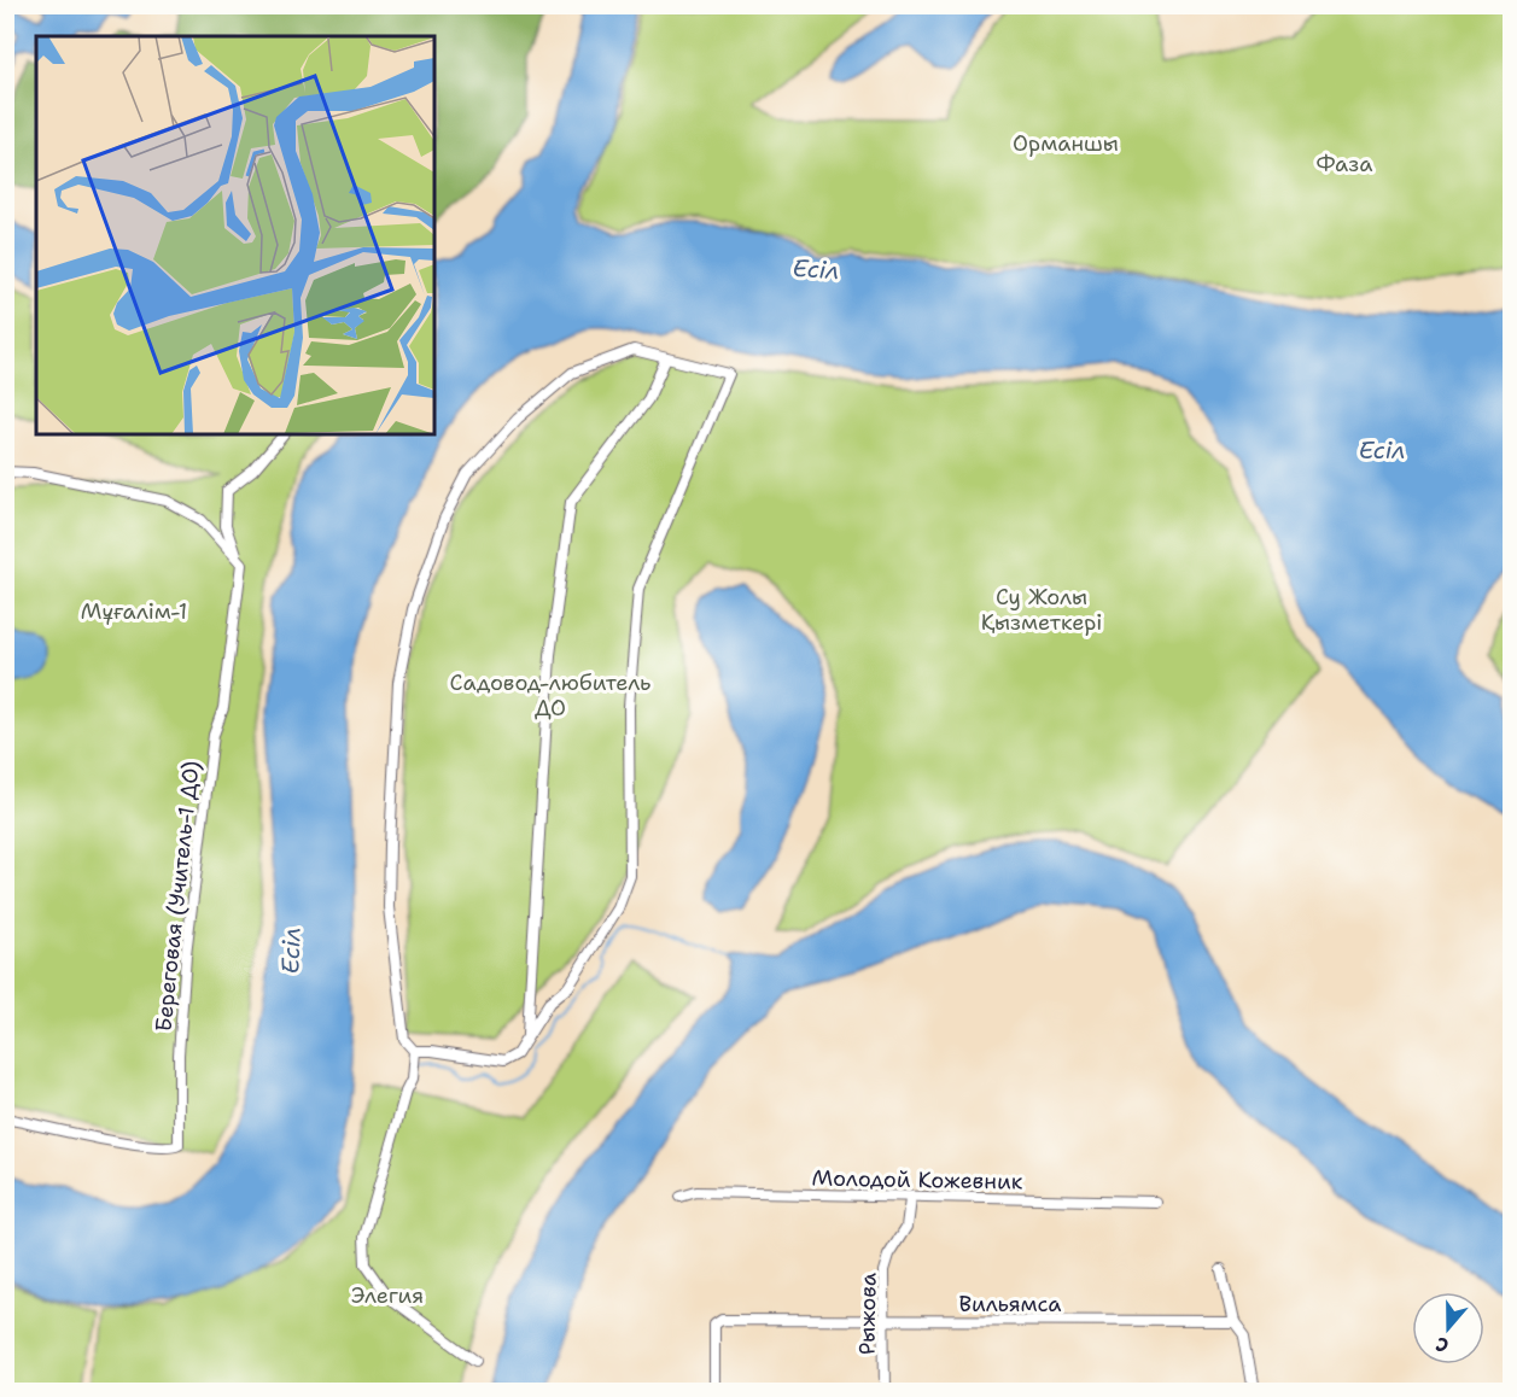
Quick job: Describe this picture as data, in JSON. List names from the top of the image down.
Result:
{
  "streets": {
    "street": [
      "Береговая (Учитель-1 ДО)",
      "Молодой Кожевник",
      "Вильямса",
      "Рыжова"
    ]
  },
  "crossings": [
    ["Молодой Кожевник", "Рыжова"],
    ["Вильямса", "Рыжова"]
  ],
  "water": ["Есіл"],
  "parks": [
    "Орманшы",
    "Фаза",
    "Су Жолы Қызметкері",
    "Мұғалім-1",
    "Садовод-любитель ДО",
    "Элегия"
  ],
  "north": "bottom"
}
